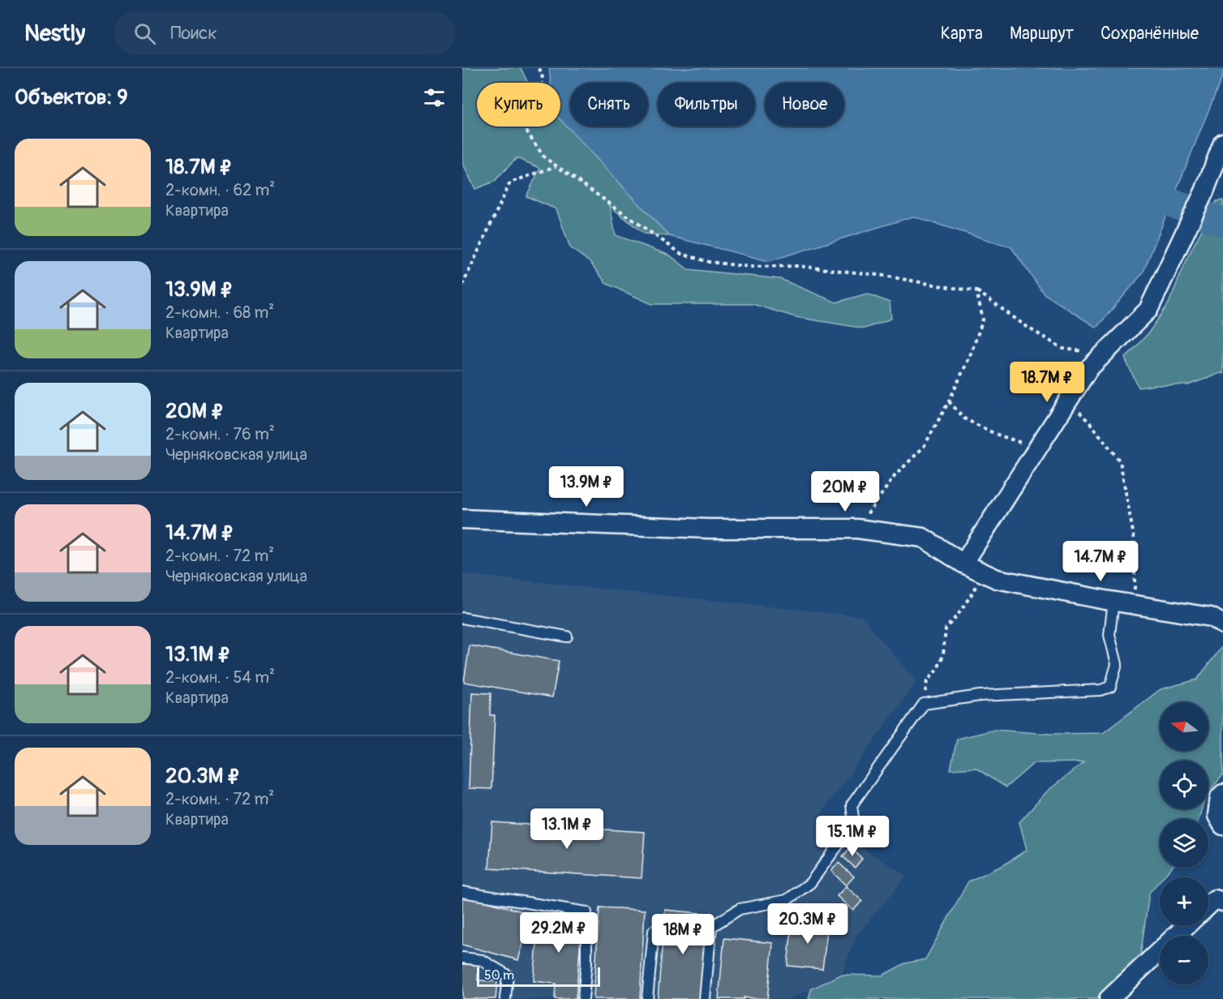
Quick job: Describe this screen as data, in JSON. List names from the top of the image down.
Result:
{
  "scale_bar": "50 m",
  "north": "left",
  "page": {
    "header": "Nestly",
    "search": "Поиск",
    "nav": ["Карта", "Маршрут", "Сохранённые"],
    "heading": "Объектов: 9",
    "chip": [
      "Купить",
      "Снять",
      "Фильтры",
      "Новое"
    ],
    "list": [
      {
        "name": "18.7M ₽",
        "note": "2-комн. · 62 m² · Квартира"
      },
      {
        "name": "13.9M ₽",
        "note": "2-комн. · 68 m² · Квартира"
      },
      {
        "name": "20M ₽",
        "note": "2-комн. · 76 m² · Черняковская улица"
      },
      {
        "name": "14.7M ₽",
        "note": "2-комн. · 72 m² · Черняковская улица"
      },
      {
        "name": "13.1M ₽",
        "note": "2-комн. · 54 m² · Квартира"
      },
      {
        "name": "20.3M ₽",
        "note": "2-комн. · 72 m² · Квартира"
      }
    ],
    "price": [
      "18.7M ₽",
      "13.9M ₽",
      "20M ₽",
      "14.7M ₽",
      "13.1M ₽",
      "15.1M ₽",
      "20.3M ₽",
      "29.2M ₽",
      "18M ₽"
    ],
    "map_buttons": ["+", "−"],
    "scale": "50 m"
  }
}
